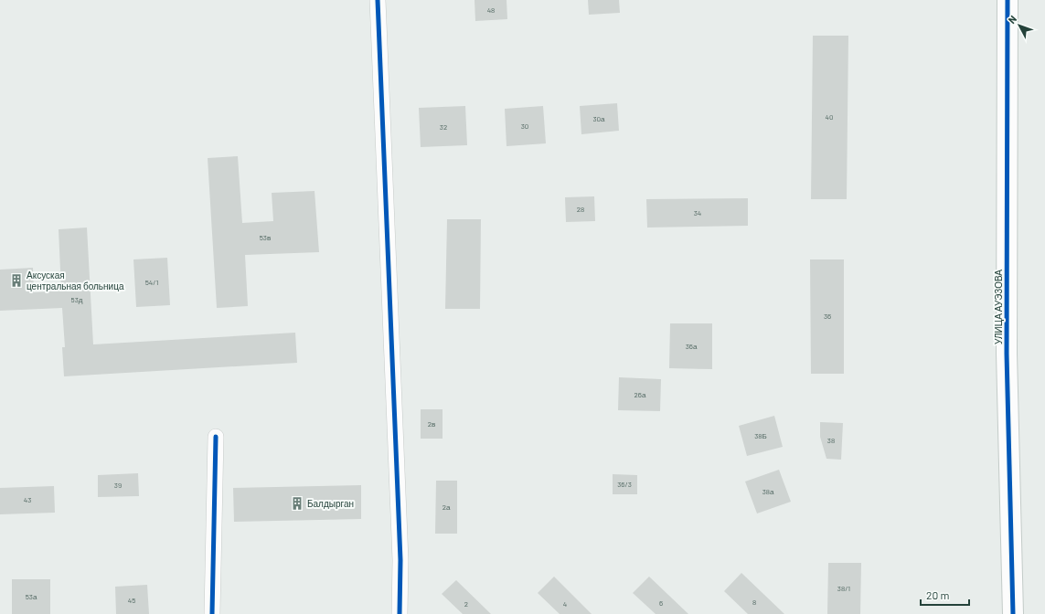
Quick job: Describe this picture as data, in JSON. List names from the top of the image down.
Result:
{
  "streets": {
    "street": ["УЛИЦА АУЭЗОВА"]
  },
  "places": {
    "building": ["Аксуская центральная больница", "Балдырган"]
  },
  "house_numbers": [
    "48",
    "40",
    "30а",
    "30",
    "32",
    "28",
    "34",
    "53в",
    "54/1",
    "53д",
    "36",
    "36а",
    "26а",
    "2в",
    "38Б",
    "38",
    "36/3",
    "39",
    "38а",
    "43",
    "2а",
    "38/1",
    "53а",
    "45",
    "8",
    "6",
    "2",
    "4"
  ],
  "scale_bar": "20 m",
  "north": "top left"
}
